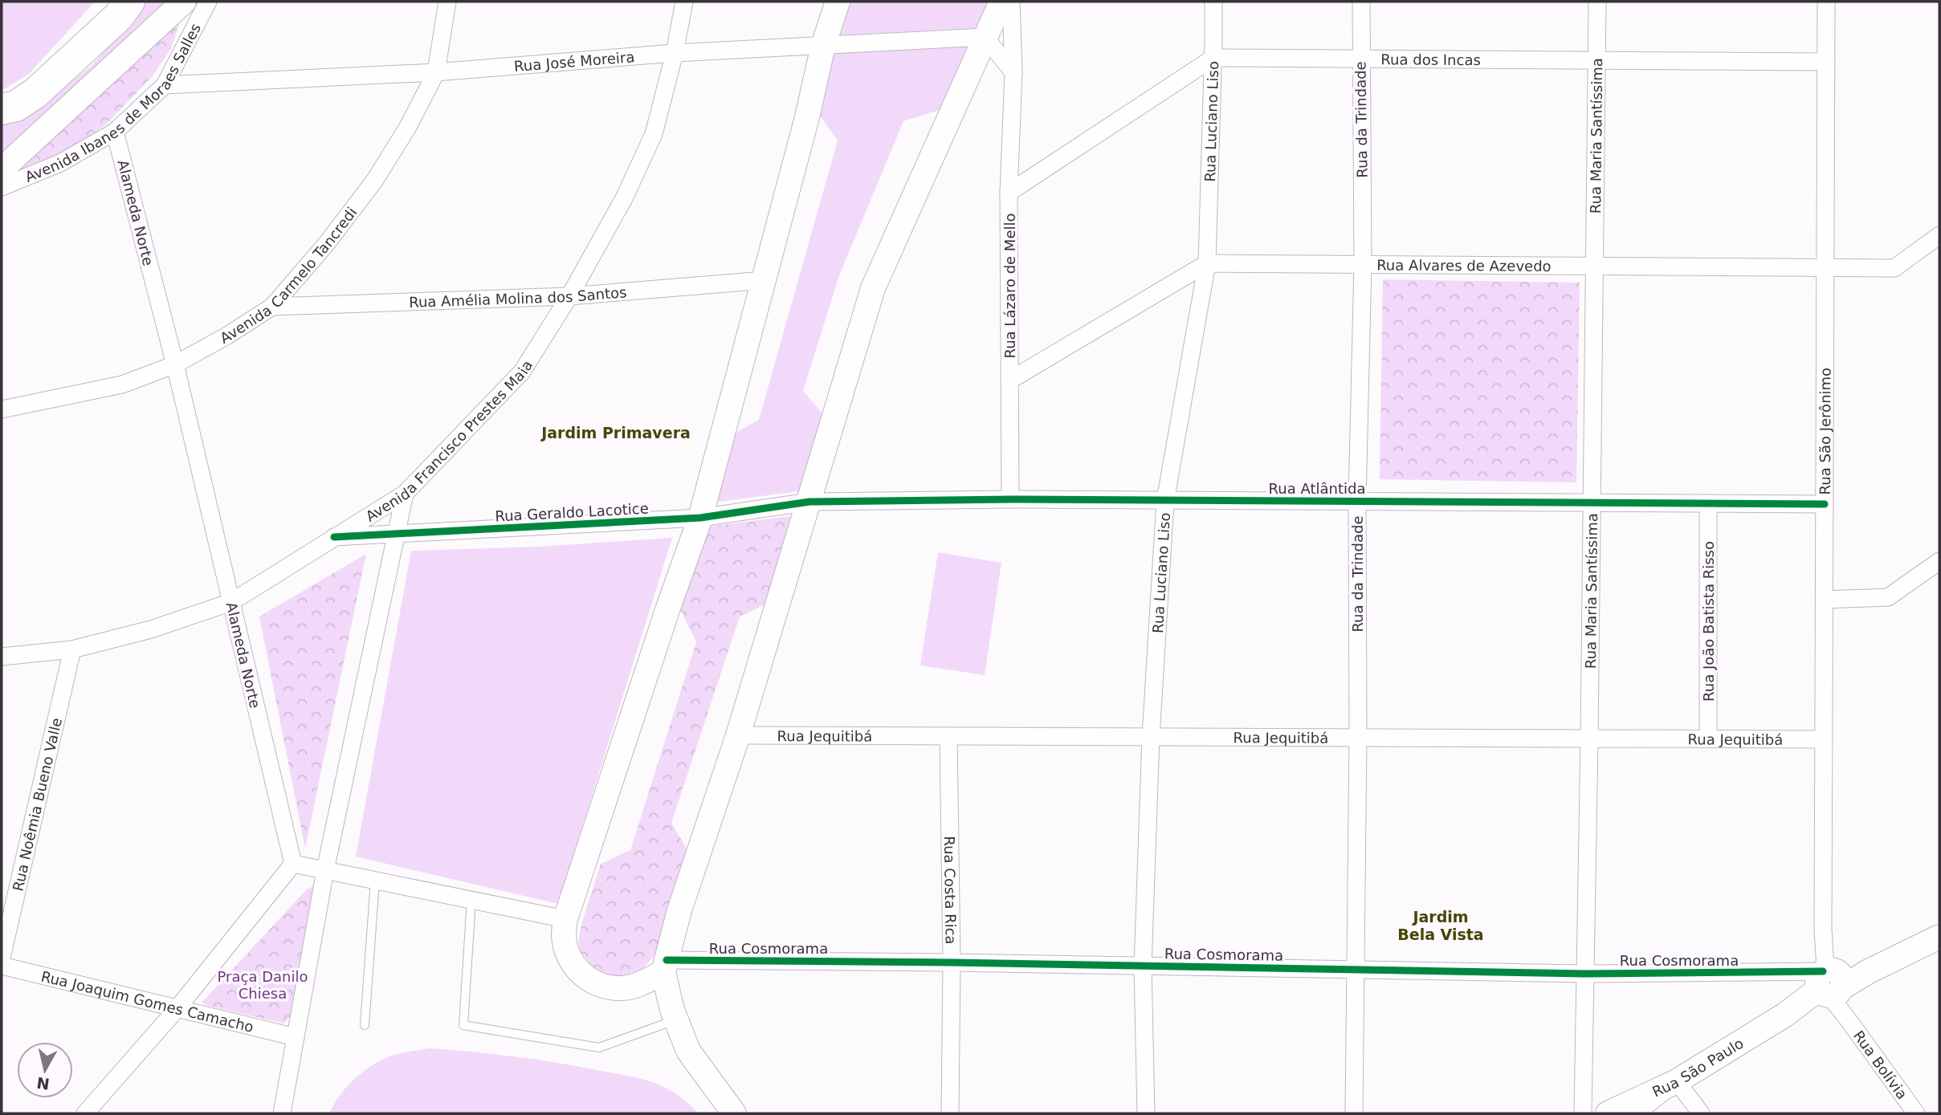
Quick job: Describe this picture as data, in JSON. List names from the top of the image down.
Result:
{
  "streets": {
    "main road": ["Avenida Ibanes de Moraes Salles", "Rua São Paulo"],
    "street": [
      "Rua dos Incas",
      "Rua José Moreira",
      "Rua da Trindade",
      "Rua Luciano Liso",
      "Rua Maria Santíssima",
      "Alameda Norte",
      "Rua Alvares de Azevedo",
      "Avenida Carmelo Tancredi",
      "Rua Lázaro de Mello",
      "Rua Amélia Molina dos Santos",
      "Rua São Jerônimo",
      "Avenida Francisco Prestes Maia",
      "Rua Atlântida",
      "Rua Geraldo Lacotice",
      "Rua João Batista Risso",
      "Rua Jequitibá",
      "Rua Noêmia Bueno Valle",
      "Rua Costa Rica",
      "Rua Cosmorama",
      "Rua Joaquim Gomes Camacho",
      "Rua Bolívia"
    ]
  },
  "crossings": [
    ["Rua dos Incas", "Rua da Trindade"],
    ["Rua dos Incas", "Rua Luciano Liso"],
    ["Rua dos Incas", "Rua Maria Santíssima"],
    ["Rua dos Incas", "Rua São Jerônimo"],
    ["Rua José Moreira", "Avenida Ibanes de Moraes Salles"],
    ["Rua José Moreira", "Avenida Carmelo Tancredi"],
    ["Rua José Moreira", "Avenida Francisco Prestes Maia"],
    ["Avenida Ibanes de Moraes Salles", "Alameda Norte"],
    ["Rua da Trindade", "Rua Alvares de Azevedo"],
    ["Rua da Trindade", "Rua Atlântida"],
    ["Rua da Trindade", "Rua Jequitibá"],
    ["Rua da Trindade", "Rua Cosmorama"],
    ["Rua Luciano Liso", "Rua Alvares de Azevedo"],
    ["Rua Luciano Liso", "Rua Atlântida"],
    ["Rua Luciano Liso", "Rua Jequitibá"],
    ["Rua Luciano Liso", "Rua Cosmorama"],
    ["Rua Maria Santíssima", "Rua Alvares de Azevedo"],
    ["Rua Maria Santíssima", "Rua Atlântida"],
    ["Rua Maria Santíssima", "Rua Jequitibá"],
    ["Rua Maria Santíssima", "Rua Cosmorama"],
    ["Alameda Norte", "Avenida Carmelo Tancredi"],
    ["Alameda Norte", "Avenida Francisco Prestes Maia"],
    ["Rua Alvares de Azevedo", "Rua São Jerônimo"],
    ["Avenida Carmelo Tancredi", "Rua Amélia Molina dos Santos"],
    ["Rua Lázaro de Mello", "Rua Atlântida"],
    ["Rua Amélia Molina dos Santos", "Avenida Francisco Prestes Maia"],
    ["Rua São Jerônimo", "Rua Atlântida"],
    ["Rua São Jerônimo", "Rua Jequitibá"],
    ["Rua São Jerônimo", "Rua Cosmorama"],
    ["Rua São Jerônimo", "Rua Bolívia"],
    ["Rua São Jerônimo", "Rua São Paulo"],
    ["Avenida Francisco Prestes Maia", "Rua Geraldo Lacotice"],
    ["Avenida Francisco Prestes Maia", "Rua Noêmia Bueno Valle"],
    ["Rua Atlântida", "Rua Geraldo Lacotice"],
    ["Rua Atlântida", "Rua João Batista Risso"],
    ["Rua João Batista Risso", "Rua Jequitibá"],
    ["Rua Jequitibá", "Rua Costa Rica"],
    ["Rua Costa Rica", "Rua Cosmorama"],
    ["Rua Cosmorama", "Rua Bolívia"],
    ["Rua Cosmorama", "Rua São Paulo"],
    ["Rua Bolívia", "Rua São Paulo"]
  ],
  "districts": ["Jardim Primavera", "Jardim Bela Vista"],
  "parks": ["Praça Danilo Chiesa"],
  "north": "bottom"
}
